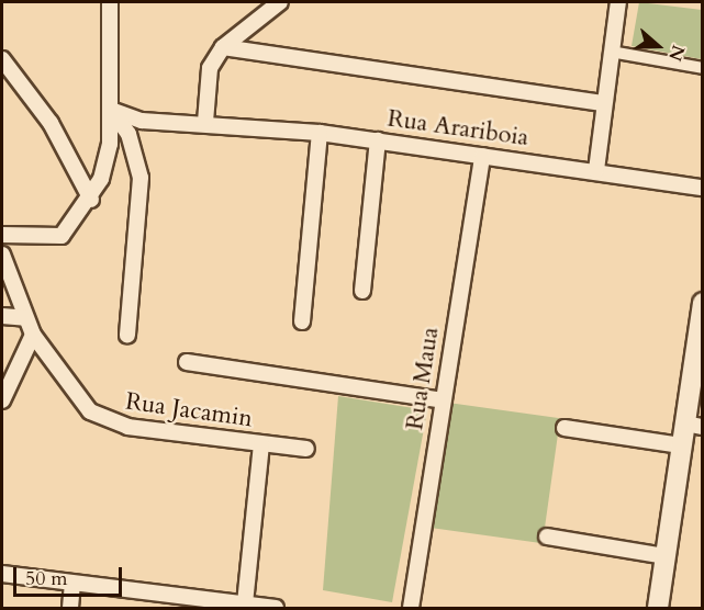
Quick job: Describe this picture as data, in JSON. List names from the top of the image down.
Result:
{
  "streets": {
    "street": ["Rua Arariboia", "Rua Maua", "Rua Jacamin"]
  },
  "crossings": [
    ["Rua Arariboia", "Rua Maua"]
  ],
  "scale_bar": "50 m",
  "north": "right"
}
